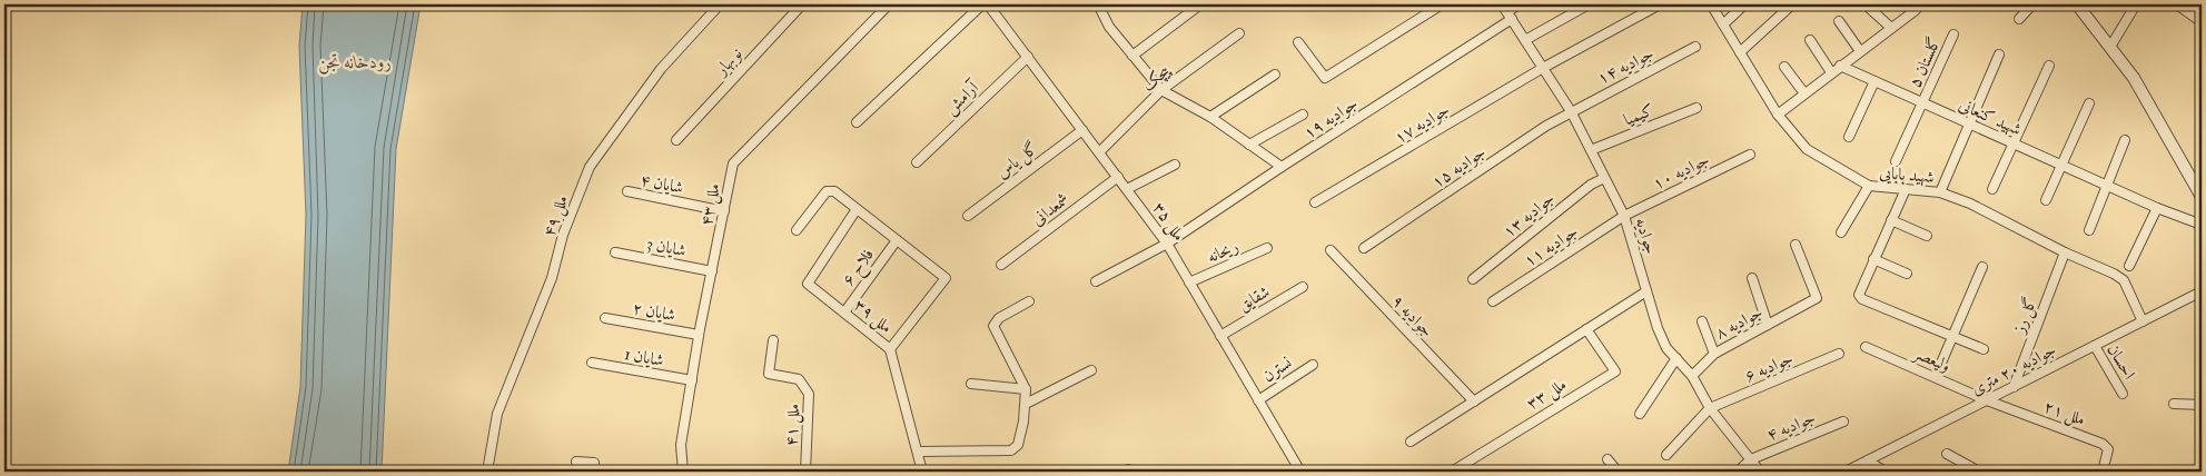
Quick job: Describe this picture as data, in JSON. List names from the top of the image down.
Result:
{
  "streets": {
    "street": [
      "نوبهار",
      "گلستان ۵",
      "جوادیه ۱۴",
      "پیچک",
      "آرامش",
      "کیمیا",
      "شهید کنعانی",
      "جوادیه ۱۹",
      "جوادیه ۱۷",
      "گل یاس",
      "جوادیه ۱۵",
      "جوادیه ۱۰",
      "شهید بابایی",
      "شایان ۴",
      "ملل ۴۳",
      "شمعدانی",
      "جوادیه ۱۳",
      "ملل ۴۹",
      "ملل ۳۵",
      "جوادیه",
      "جوادیه ۱۱",
      "شایان 3",
      "ریحانه",
      "فلاح ۶",
      "شقایق",
      "شایان ۲",
      "گل رز",
      "ملل ۳۹",
      "جوادیه ۹",
      "جوادیه ۸",
      "شایان 1",
      "ولیعصر",
      "احسان",
      "جوادیه ۶",
      "نسترن",
      "جوادیه ۲۰ متری",
      "ملل ۳۳",
      "ملل ۲۱",
      "ملل ۴۱",
      "جوادیه ۴"
    ]
  },
  "crossings": [
    ["گلستان ۵", "شهید کنعانی"],
    ["جوادیه ۱۴", "جوادیه ۱۵"],
    ["جوادیه ۱۴", "جوادیه"],
    ["پیچک", "ملل ۳۵"],
    ["آرامش", "ملل ۳۵"],
    ["کیمیا", "جوادیه"],
    ["جوادیه ۱۹", "ملل ۳۵"],
    ["جوادیه ۱۹", "جوادیه"],
    ["جوادیه ۱۷", "جوادیه"],
    ["گل یاس", "ملل ۳۵"],
    ["جوادیه ۱۵", "جوادیه"],
    ["جوادیه ۱۰", "جوادیه"],
    ["جوادیه ۱۰", "جوادیه ۱۱"],
    ["شهید بابایی", "گل رز"],
    ["شهید بابایی", "جوادیه ۲۰ متری"],
    ["شایان ۴", "ملل ۴۳"],
    ["ملل ۴۳", "شایان 3"],
    ["ملل ۴۳", "شایان ۲"],
    ["ملل ۴۳", "شایان 1"],
    ["شمعدانی", "ملل ۳۵"],
    ["جوادیه ۱۳", "جوادیه"],
    ["ملل ۳۵", "ریحانه"],
    ["ملل ۳۵", "شقایق"],
    ["ملل ۳۵", "نسترن"],
    ["جوادیه", "جوادیه ۱۱"],
    ["جوادیه", "جوادیه ۸"],
    ["جوادیه", "جوادیه ۶"],
    ["جوادیه", "جوادیه ۴"],
    ["فلاح ۶", "ملل ۳۹"],
    ["گل رز", "جوادیه ۲۰ متری"],
    ["ولیعصر", "جوادیه ۲۰ متری"],
    ["ولیعصر", "ملل ۲۱"],
    ["احسان", "جوادیه ۲۰ متری"],
    ["جوادیه ۲۰ متری", "ملل ۲۱"]
  ],
  "water": ["رودخانه تجن"]
}
